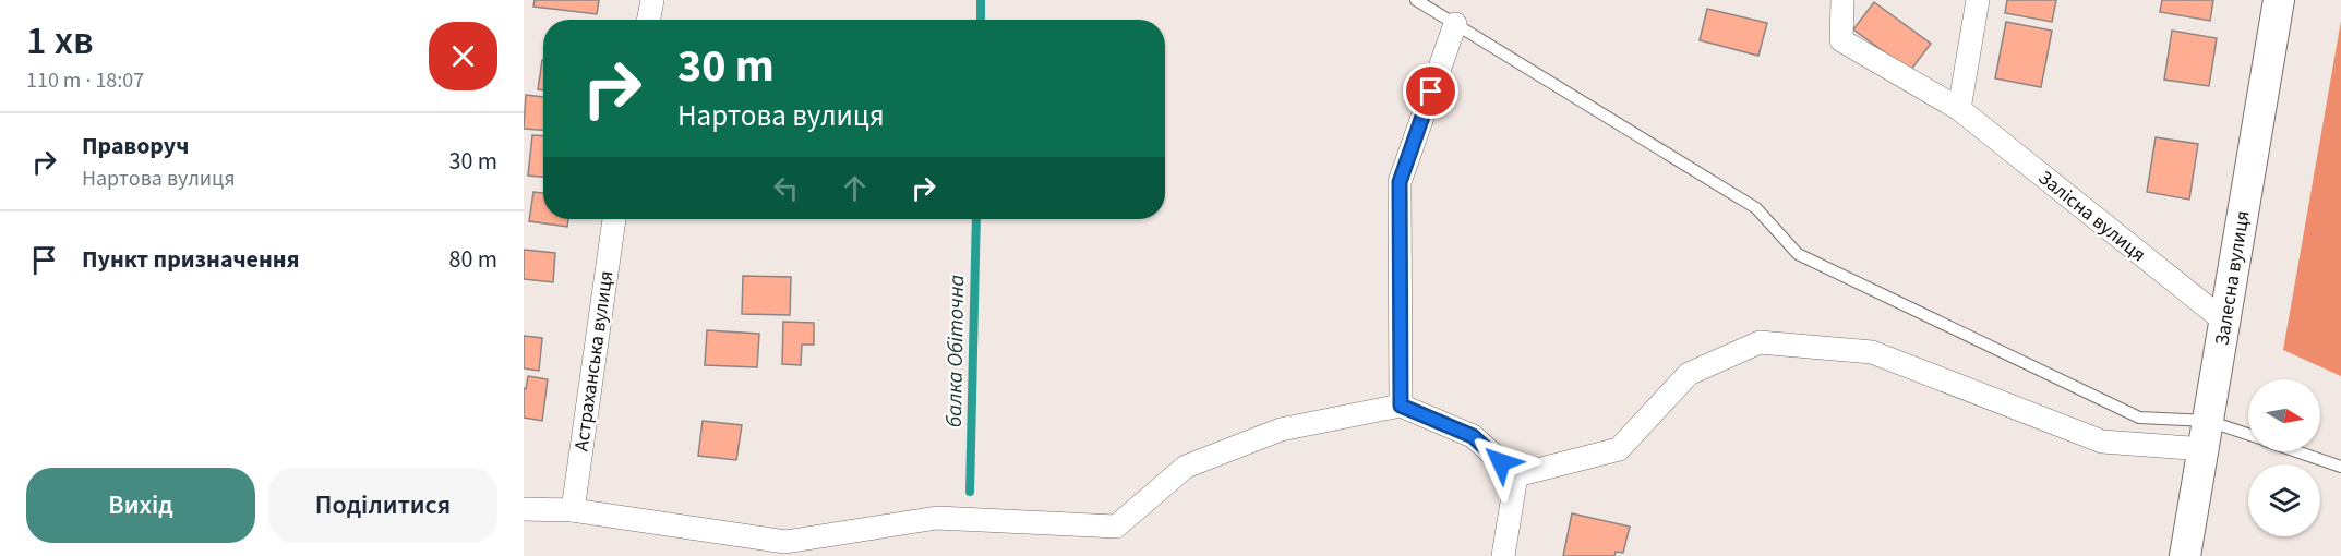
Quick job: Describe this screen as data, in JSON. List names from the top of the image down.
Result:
{
  "streets": {
    "main road": ["Залесна вулиця"],
    "street": ["Залісна вулиця", "Астраханська вулиця"]
  },
  "crossings": [
    ["Залісна вулиця", "Залесна вулиця"]
  ],
  "water": ["балка Обіточна"],
  "north": "right",
  "page": {
    "heading": ["1 хв", "110 m · 18:07"],
    "turn": ["30 m", "Нартова вулиця"],
    "list": [
      {
        "name": "Праворуч",
        "note": "Нартова вулиця",
        "value": "30 m"
      },
      {
        "name": "Пункт призначення",
        "value": "80 m"
      }
    ],
    "buttons": ["Вихід", "Поділитися"]
  }
}
